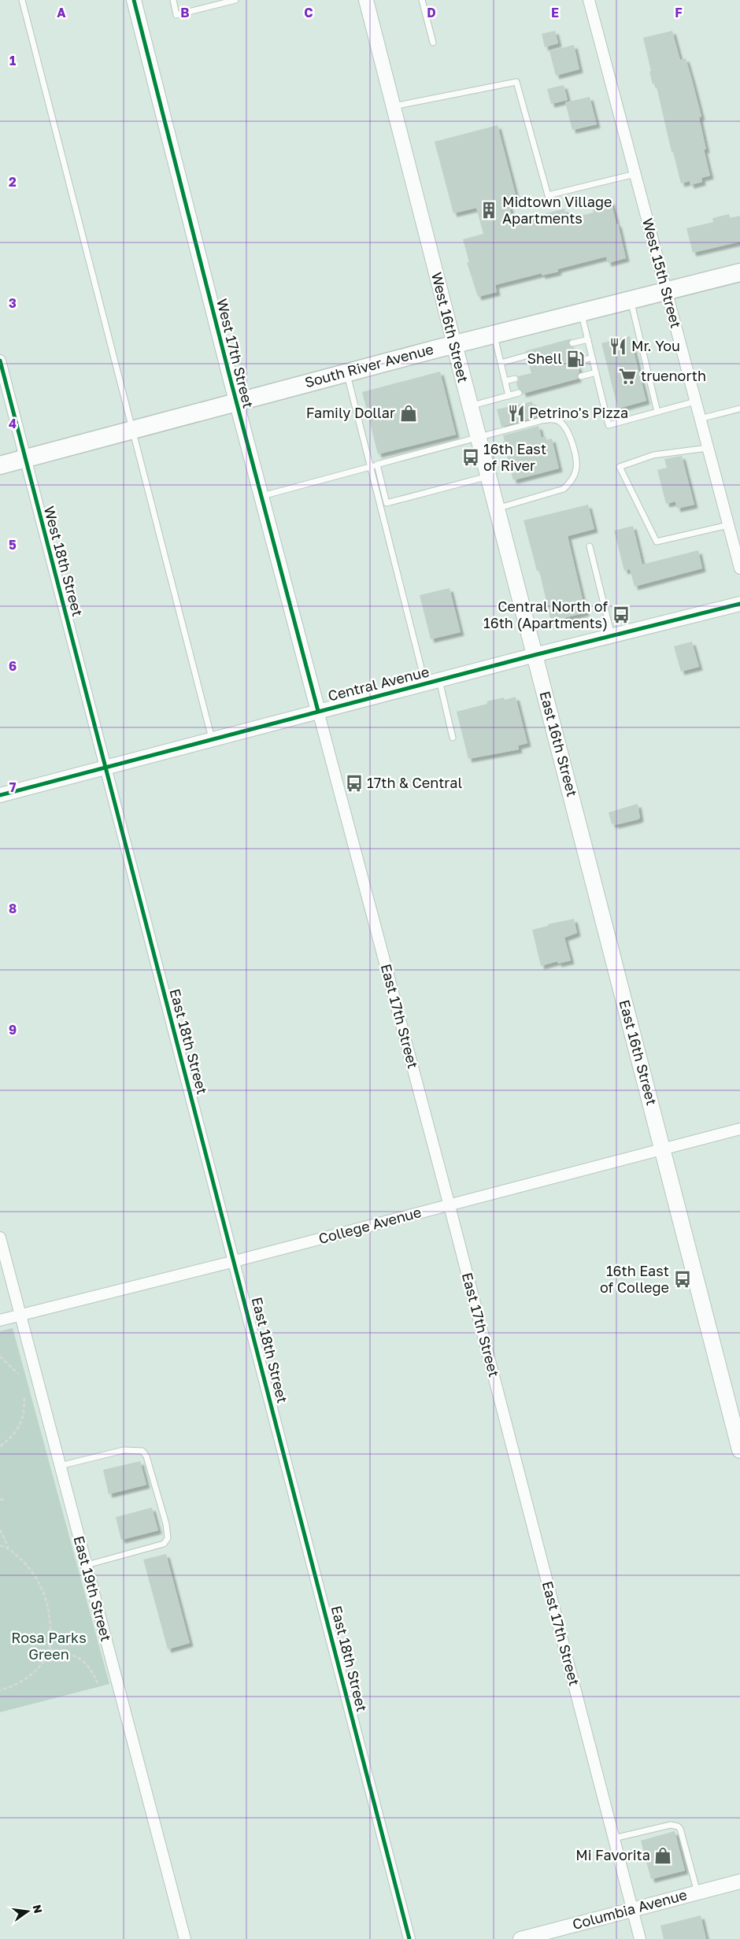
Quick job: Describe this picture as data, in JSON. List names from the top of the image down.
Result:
{
  "streets": {
    "main road": ["West 16th Street", "South River Avenue", "East 16th Street"],
    "street": [
      "West 15th Street",
      "West 17th Street",
      "West 18th Street",
      "Central Avenue",
      "East 17th Street",
      "East 18th Street",
      "College Avenue",
      "East 19th Street",
      "Columbia Avenue"
    ]
  },
  "crossings": [
    ["West 15th Street", "South River Avenue"],
    ["West 16th Street", "South River Avenue"],
    ["West 16th Street", "Central Avenue"],
    ["West 16th Street", "East 16th Street"],
    ["West 17th Street", "South River Avenue"],
    ["West 17th Street", "Central Avenue"],
    ["West 17th Street", "East 17th Street"],
    ["South River Avenue", "West 18th Street"],
    ["West 18th Street", "Central Avenue"],
    ["West 18th Street", "East 18th Street"],
    ["Central Avenue", "East 16th Street"],
    ["Central Avenue", "East 17th Street"],
    ["Central Avenue", "East 18th Street"],
    ["East 16th Street", "College Avenue"],
    ["East 17th Street", "College Avenue"],
    ["East 17th Street", "Columbia Avenue"],
    ["East 18th Street", "College Avenue"],
    ["College Avenue", "East 19th Street"]
  ],
  "parks": ["Rosa Parks Green"],
  "places": {
    "building": ["Midtown Village Apartments"],
    "restaurant": ["Mr. You", "Petrino's Pizza"],
    "fuel station": ["Shell"],
    "supermarket": ["truenorth"],
    "shop": ["Family Dollar", "Mi Favorita"],
    "bus stop": [
      "16th East of River",
      "Central North of 16th (Apartments)",
      "17th & Central",
      "16th East of College"
    ]
  },
  "north": "right",
  "grid": {
    "columns": [
      "A",
      "B",
      "C",
      "D",
      "E",
      "F"
    ],
    "rows": [
      "1",
      "2",
      "3",
      "4",
      "5",
      "6",
      "7",
      "8",
      "9"
    ]
  }
}
